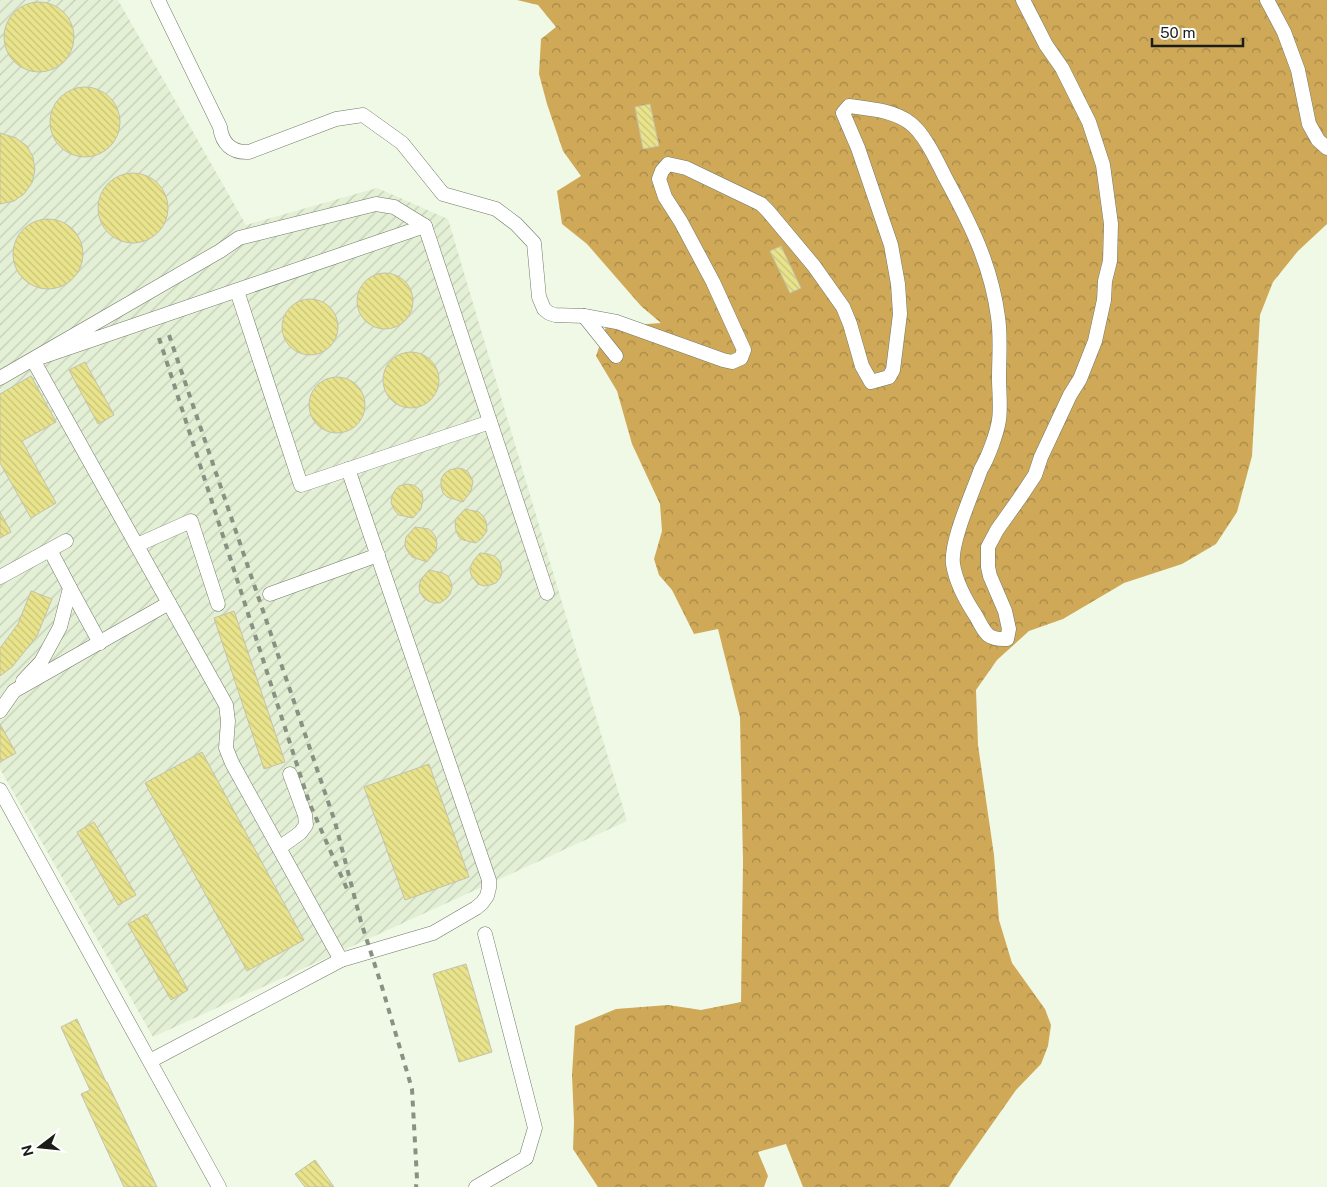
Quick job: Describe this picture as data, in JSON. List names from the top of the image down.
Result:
{
  "scale_bar": "50 m",
  "north": "left"
}
